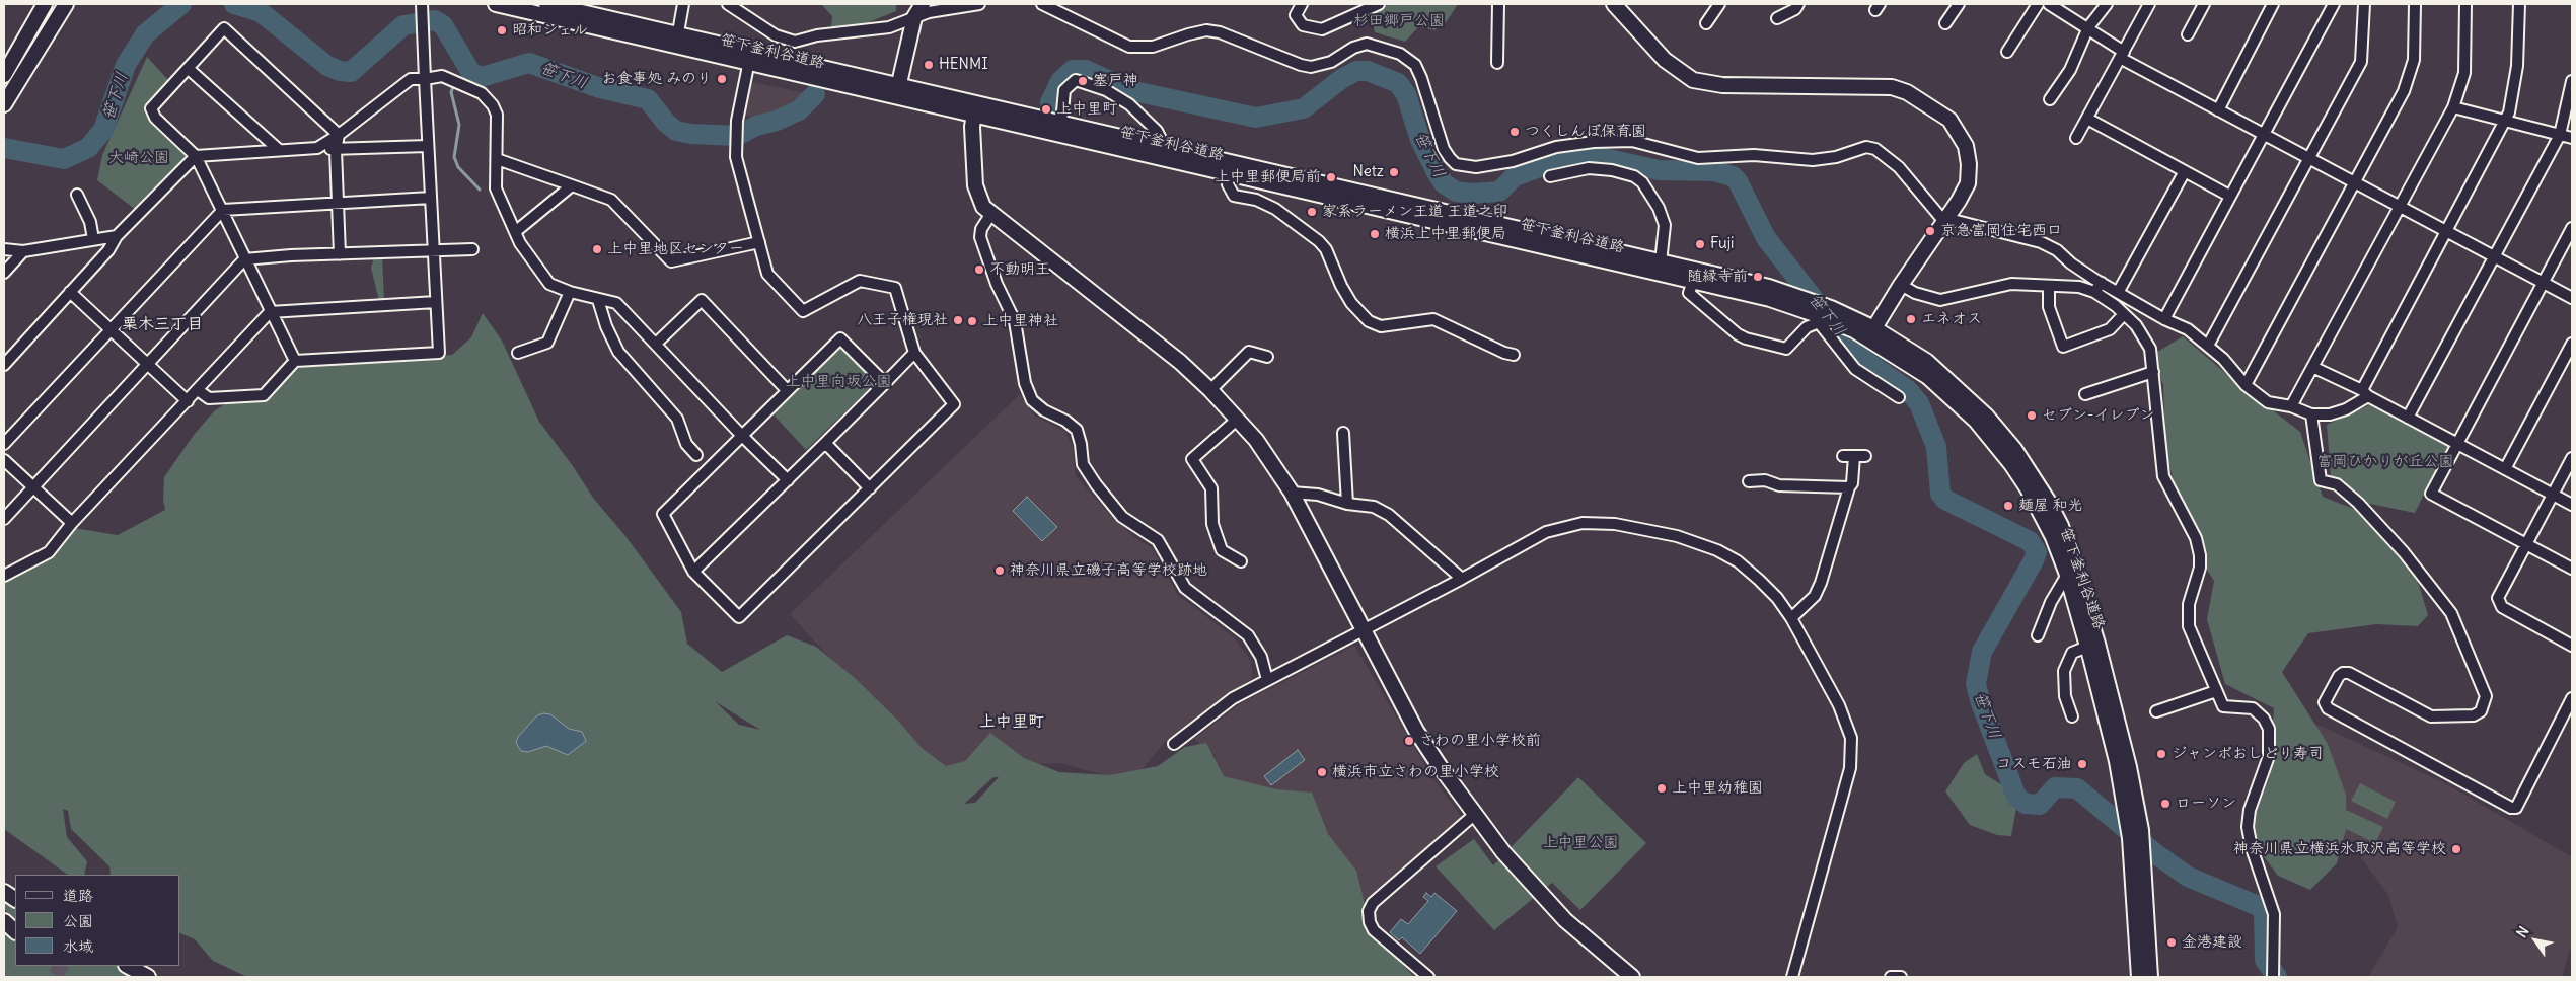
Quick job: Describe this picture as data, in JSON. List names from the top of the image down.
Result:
{
  "streets": {
    "street": ["笹下釜利谷道路"]
  },
  "districts": ["栗木三丁目", "上中里町"],
  "water": ["笹下川"],
  "parks": [
    "杉田郷戸公園",
    "大崎公園",
    "上中里向坂公園",
    "富岡ひかりが丘公園",
    "上中里公園"
  ],
  "places": [
    "昭和シェル",
    "HENMI",
    "お食事処 みのり",
    "塞戸神",
    "上中里町",
    "つくしんぼ保育園",
    "Netz",
    "上中里郵便局前",
    "家系ラーメン王道 王道之印",
    "京急富岡住宅西口",
    "横浜上中里郵便局",
    "Fuji",
    "上中里地区センター",
    "不動明王",
    "随縁寺前",
    "エネオス",
    "八王子権現社",
    "上中里神社",
    "セブン-イレブン",
    "麺屋 和光",
    "神奈川県立磯子高等学校跡地",
    "さわの里小学校前",
    "ジャンボおしどり寿司",
    "コスモ石油",
    "横浜市立さわの里小学校",
    "上中里幼稚園",
    "ローソン",
    "神奈川県立横浜氷取沢高等学校",
    "金港建設"
  ],
  "legend": ["道路", "公園", "水域"],
  "north": "top left"
}
